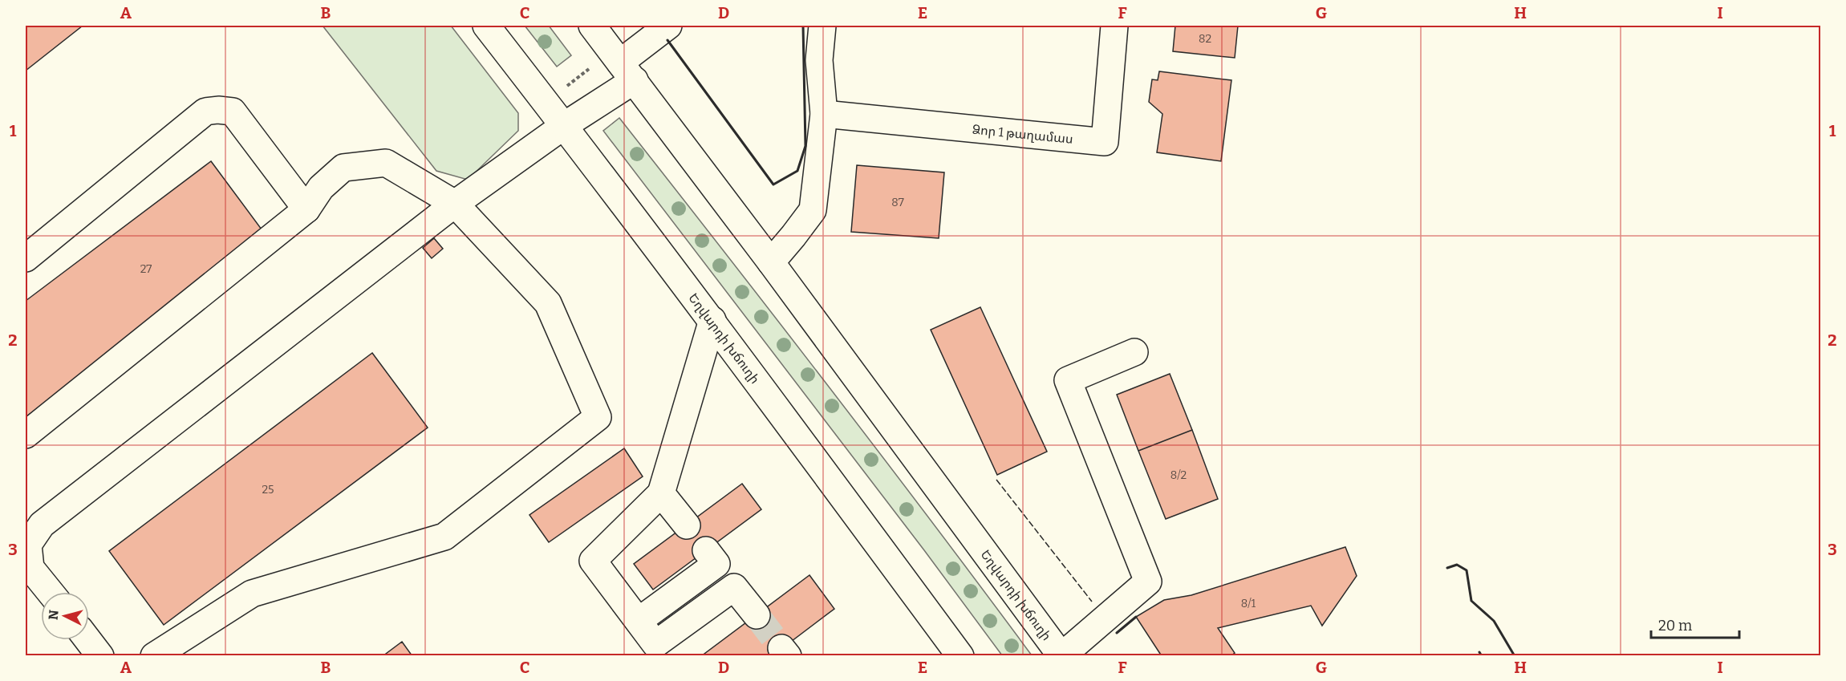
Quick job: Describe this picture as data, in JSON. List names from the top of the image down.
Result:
{
  "streets": {
    "main road": ["Ձոր 1 թաղամաս", "Եղվարդի խճուղի"]
  },
  "house_numbers": [
    "82",
    "87",
    "27",
    "8/2",
    "25",
    "8/1"
  ],
  "scale_bar": "20 m",
  "north": "left",
  "grid": {
    "columns": [
      "A",
      "B",
      "C",
      "D",
      "E",
      "F",
      "G",
      "H",
      "I"
    ],
    "rows": ["1", "2", "3"]
  }
}
